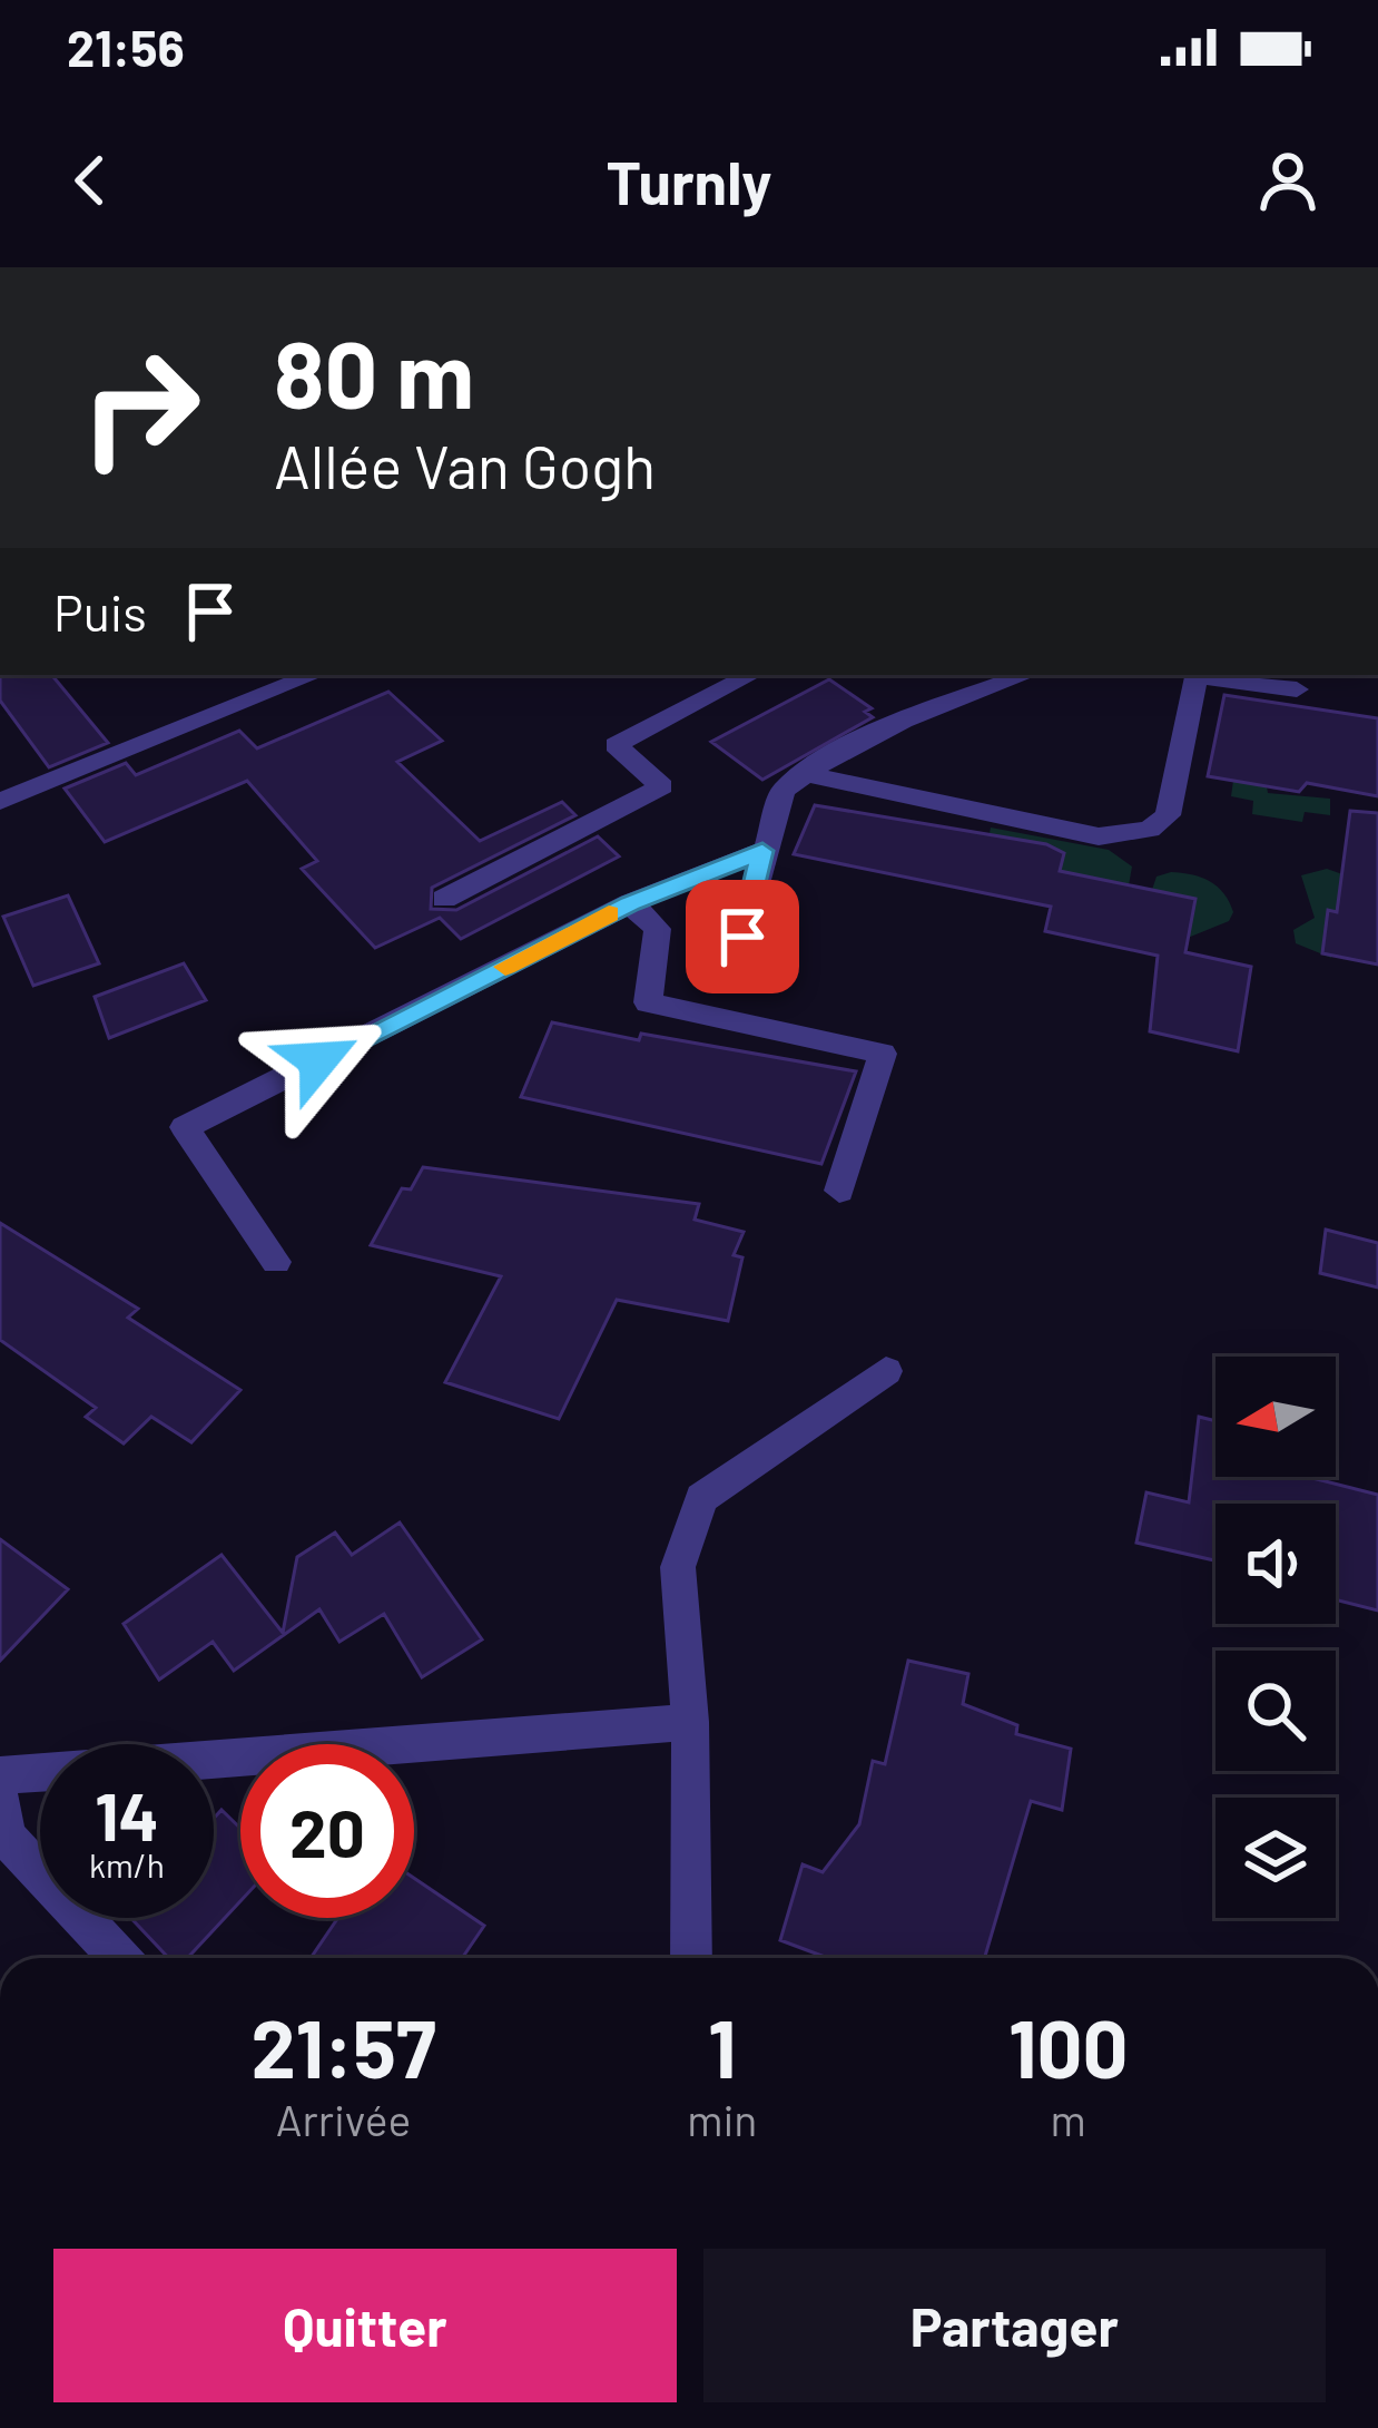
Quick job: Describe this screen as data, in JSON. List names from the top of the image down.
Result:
{
  "north": "left",
  "page": {
    "status": "21:56",
    "header": "Turnly",
    "turn": ["80 m", "Allée Van Gogh"],
    "then": "Puis",
    "speed": "14 km/h",
    "limit": "20",
    "eta": [
      "21:57",
      "Arrivée",
      "1",
      "min",
      "100",
      "m"
    ],
    "buttons": ["Quitter", "Partager"]
  }
}
